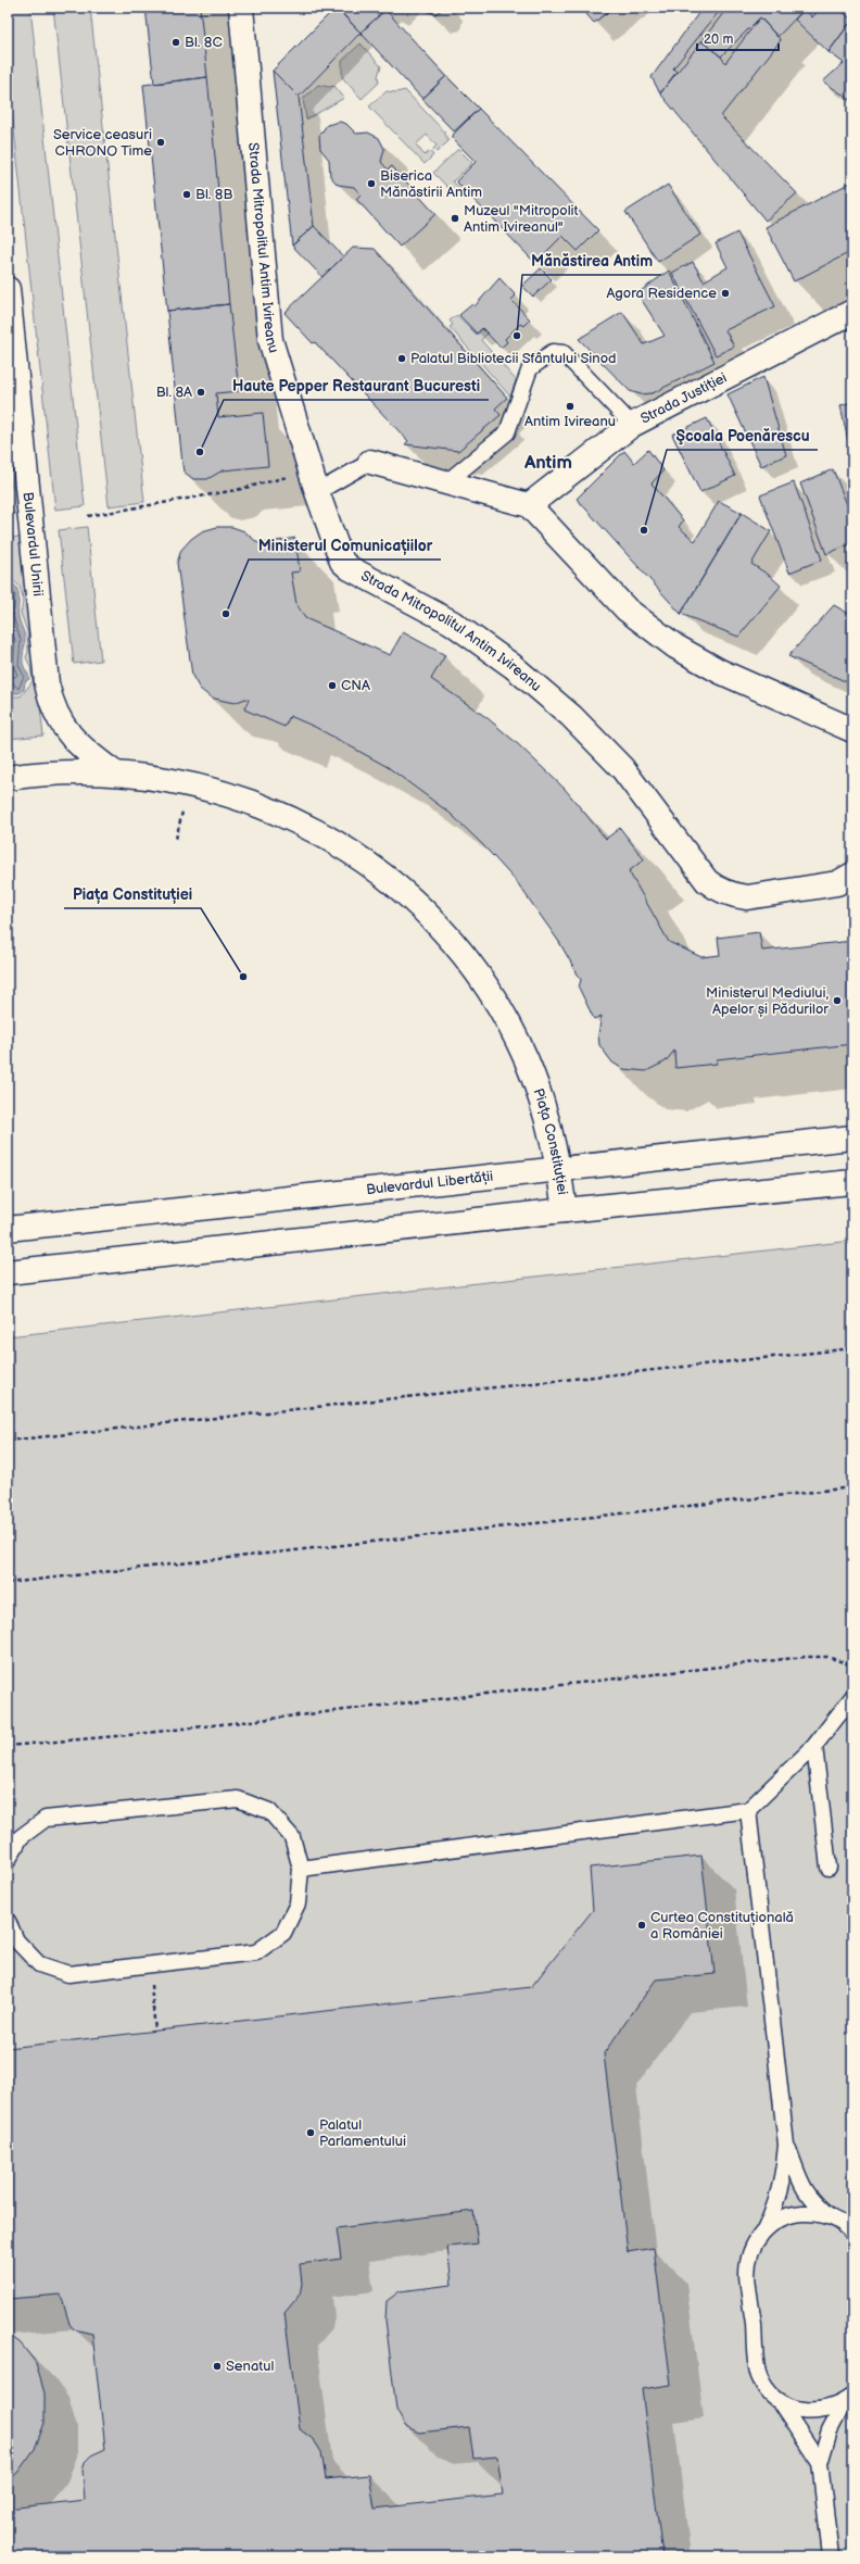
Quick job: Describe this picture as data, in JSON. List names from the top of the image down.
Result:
{
  "streets": {
    "main road": [
      "Strada Mitropolitul Antim Ivireanu",
      "Strada Justiției",
      "Bulevardul Unirii",
      "Piața Constituției",
      "Bulevardul Libertății"
    ]
  },
  "crossings": [
    ["Bulevardul Unirii", "Piața Constituției"],
    ["Piața Constituției", "Bulevardul Libertății"]
  ],
  "districts": ["Antim"],
  "places": [
    "Bl. 8C",
    "Service ceasuri CHRONO Time",
    "Biserica Mănăstirii Antim",
    "Bl. 8B",
    "Muzeul \"Mitropolit Antim Ivireanul\"",
    "Agora Residence",
    "Mănăstirea Antim",
    "Palatul Bibliotecii Sfântului Sinod",
    "Bl. 8A",
    "Antim Ivireanu",
    "Haute Pepper Restaurant Bucuresti",
    "Şcoala Poenărescu",
    "Ministerul Comunicațiilor",
    "CNA",
    "Piața Constituției",
    "Ministerul Mediului, Apelor și Pădurilor",
    "Curtea Constituțională a României",
    "Palatul Parlamentului",
    "Senatul"
  ],
  "scale_bar": "20 m"
}
